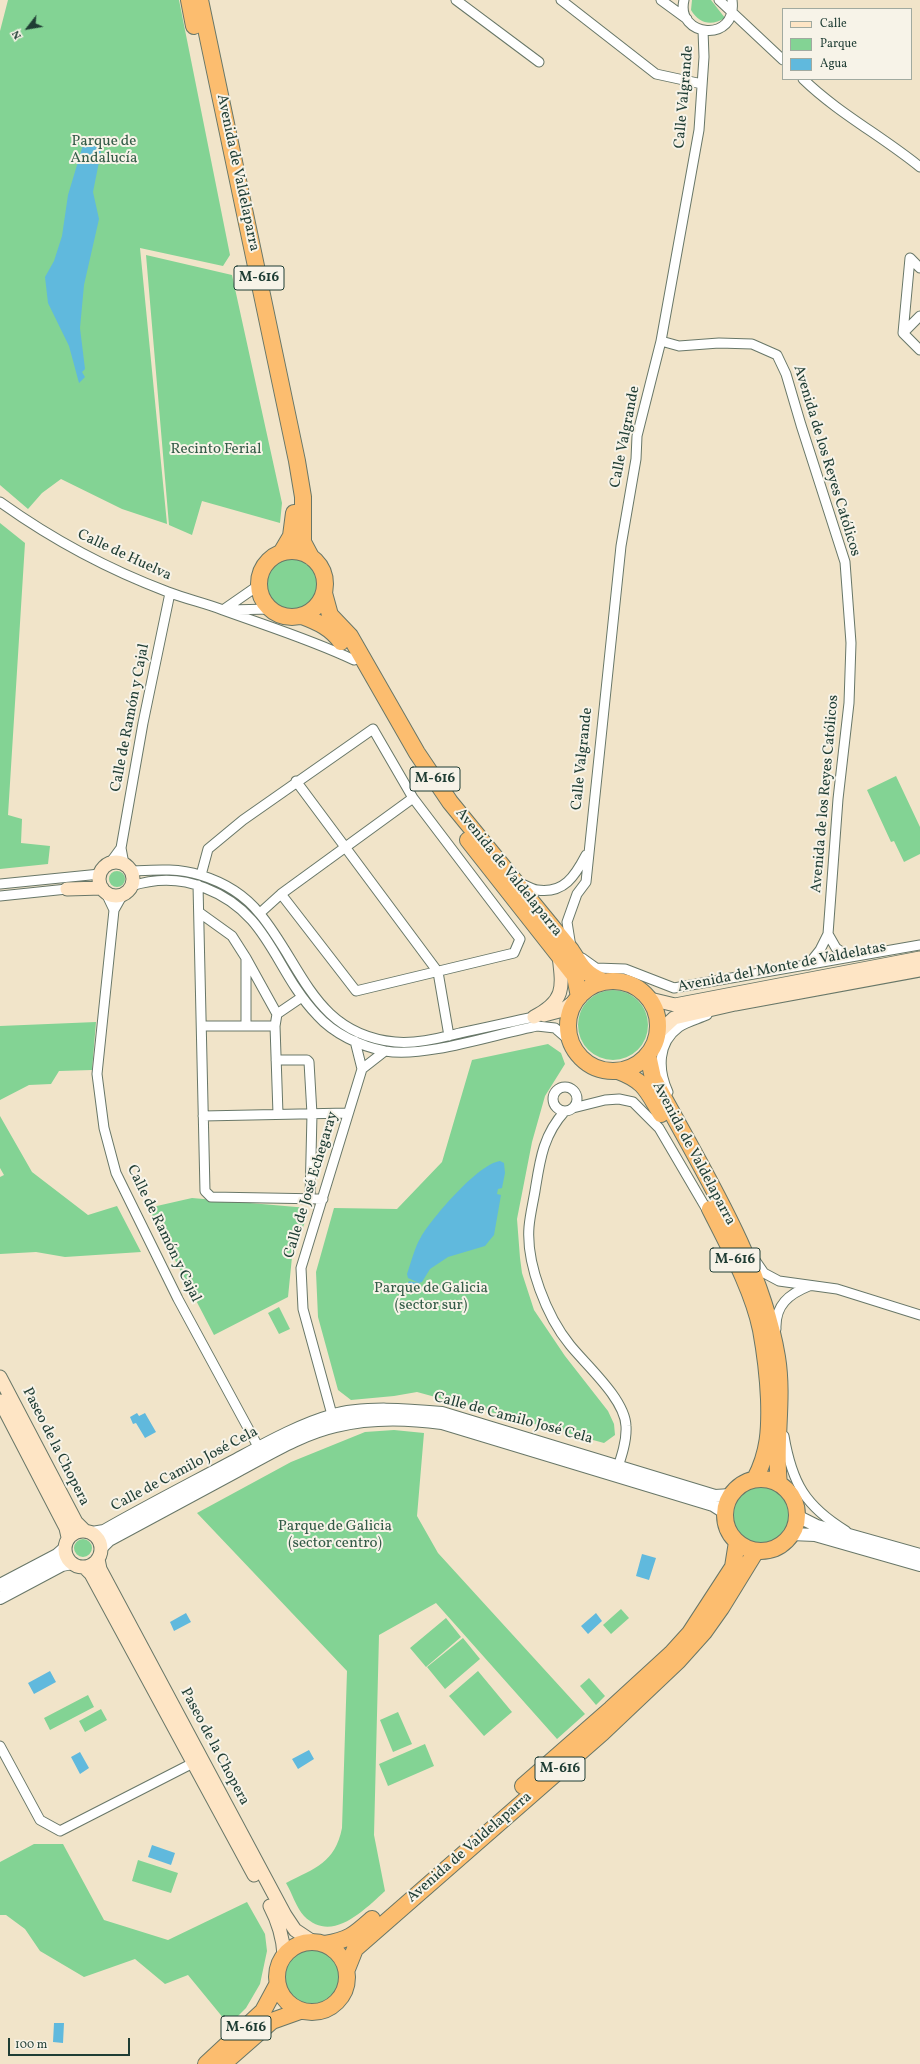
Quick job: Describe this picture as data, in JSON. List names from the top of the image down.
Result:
{
  "streets": {
    "highway": ["Avenida de Valdelaparra", "M-616"],
    "main road": ["Avenida del Monte de Valdelatas", "Paseo de la Chopera"],
    "street": [
      "Calle Valgrande",
      "Avenida de los Reyes Católicos",
      "Calle de Huelva",
      "Calle de Ramón y Cajal",
      "Calle de José Echegaray",
      "Calle de Camilo José Cela"
    ]
  },
  "crossings": [
    ["Calle Valgrande", "Avenida de Valdelaparra"],
    ["Calle Valgrande", "Avenida de los Reyes Católicos"],
    ["Avenida de Valdelaparra", "M-616"],
    ["Avenida de Valdelaparra", "Calle de Huelva"],
    ["Avenida de Valdelaparra", "Avenida del Monte de Valdelatas"],
    ["Avenida de Valdelaparra", "Calle de Camilo José Cela"],
    ["Avenida de Valdelaparra", "Paseo de la Chopera"],
    ["M-616", "Avenida del Monte de Valdelatas"],
    ["M-616", "Paseo de la Chopera"],
    ["Calle de Huelva", "Calle de Ramón y Cajal"],
    ["Calle de Ramón y Cajal", "Calle de Camilo José Cela"],
    ["Calle de José Echegaray", "Calle de Camilo José Cela"],
    ["Calle de Camilo José Cela", "Paseo de la Chopera"]
  ],
  "parks": [
    "Parque de Andalucía",
    "Recinto Ferial",
    "Parque de Galicia (sector sur)",
    "Parque de Galicia (sector centro)"
  ],
  "legend": ["Calle", "Parque", "Agua"],
  "scale_bar": "100 m",
  "north": "bottom left"
}
